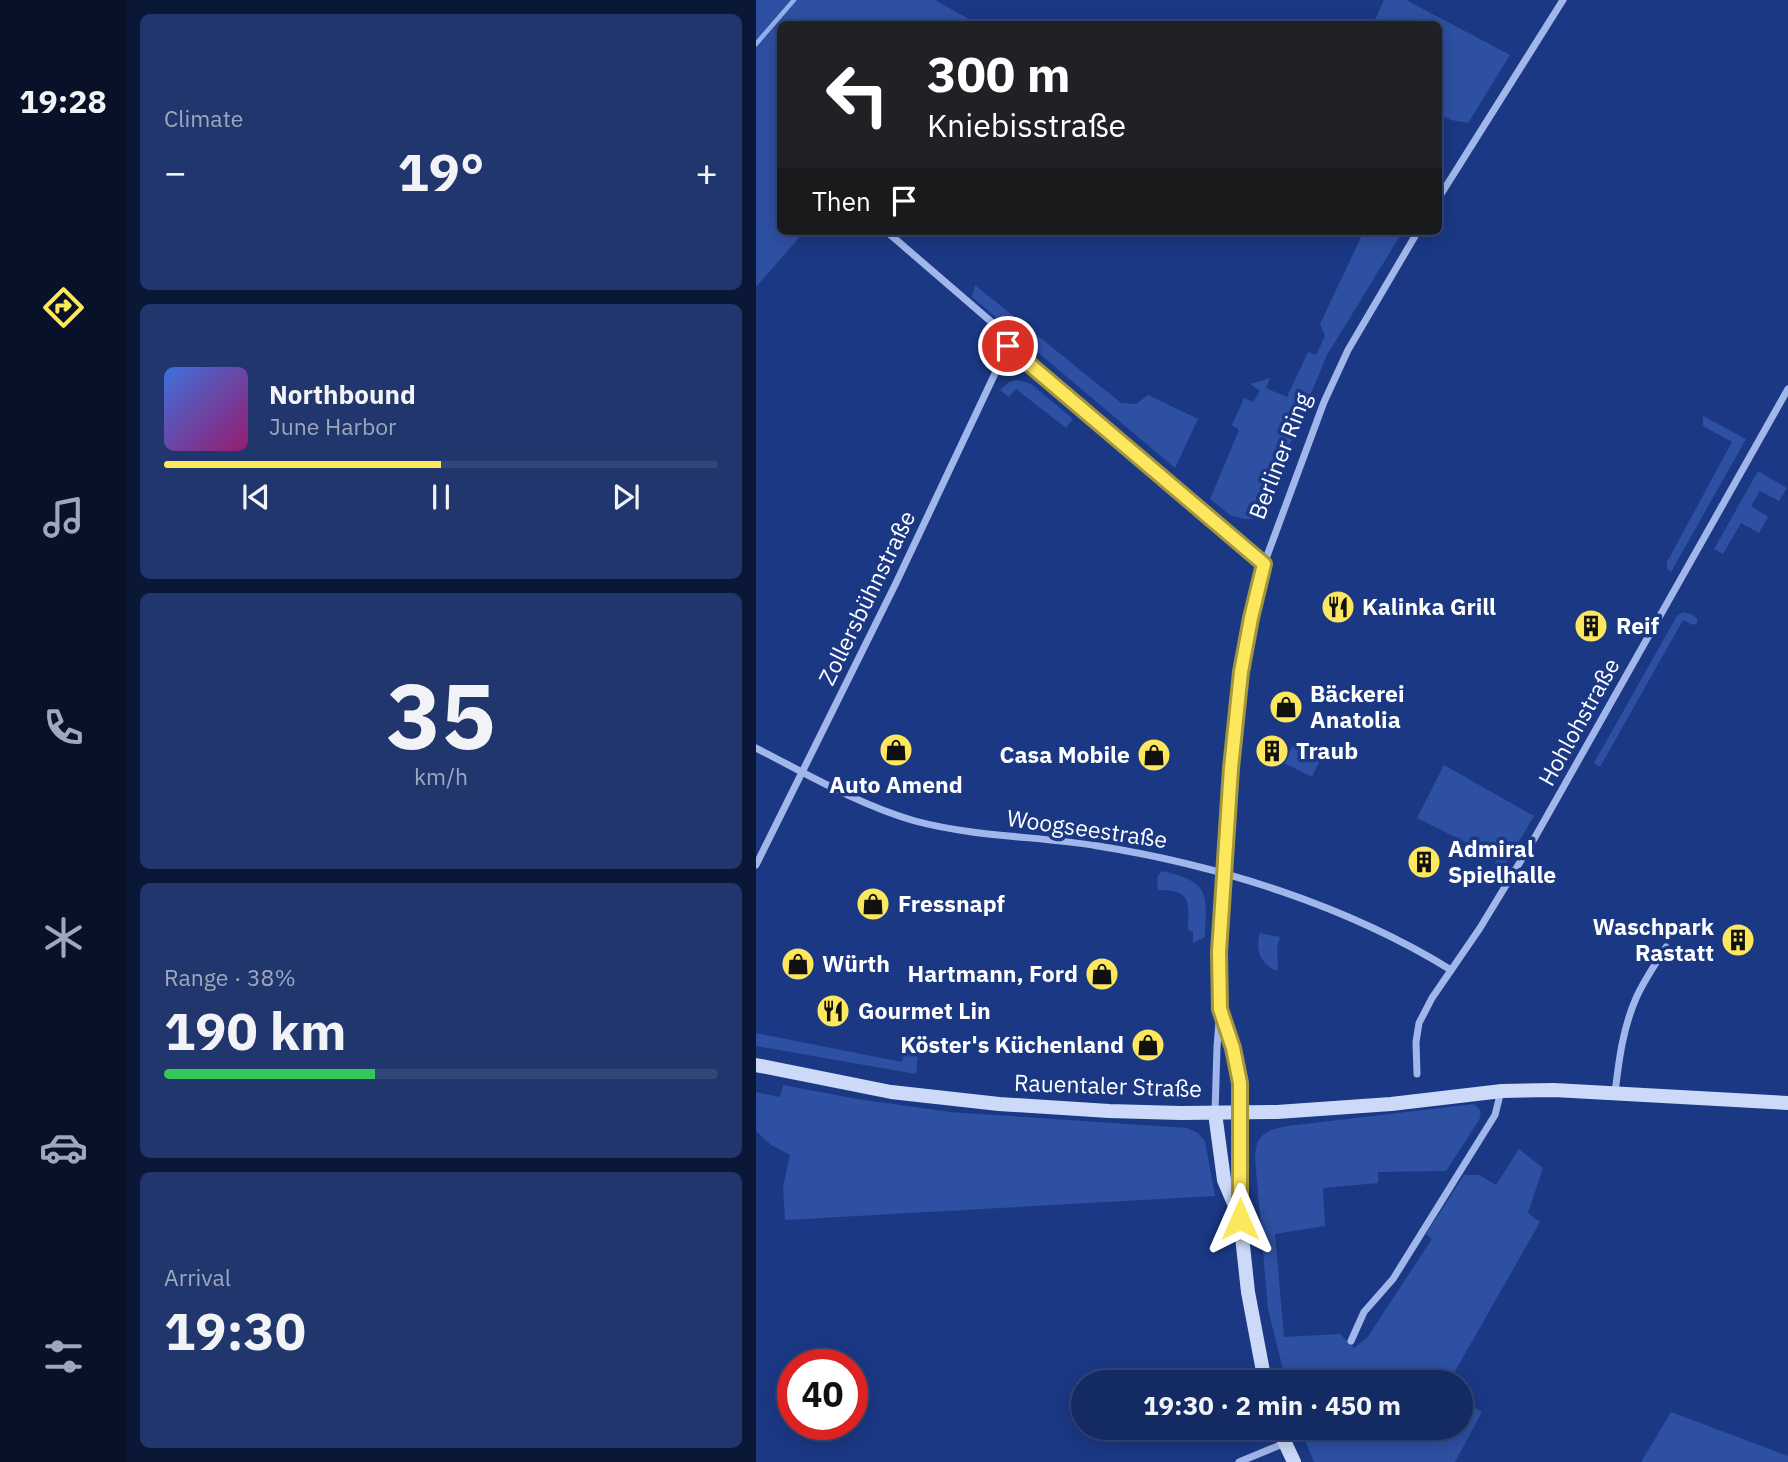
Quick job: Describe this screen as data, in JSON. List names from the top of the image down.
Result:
{
  "streets": {
    "street": [
      "Berliner Ring",
      "Zollersbühnstraße",
      "Hohlohstraße",
      "Woogseestraße",
      "Rauentaler Straße"
    ]
  },
  "crossings": [
    ["Berliner Ring", "Woogseestraße"],
    ["Berliner Ring", "Rauentaler Straße"],
    ["Zollersbühnstraße", "Woogseestraße"],
    ["Hohlohstraße", "Woogseestraße"]
  ],
  "places": {
    "restaurant": ["Kalinka Grill", "Gourmet Lin"],
    "building": [
      "Reif",
      "Traub",
      "Admiral Spielhalle",
      "Waschpark Rastatt"
    ],
    "shop": [
      "Bäckerei Anatolia",
      "Auto Amend",
      "Casa Mobile",
      "Fressnapf",
      "Würth",
      "Hartmann, Ford",
      "Köster's Küchenland"
    ]
  },
  "page": {
    "tabs": "19:28",
    "tile": [
      "Climate",
      ["35", "km/h"],
      ["Range · 38%", "190 km"],
      ["Arrival", "19:30"]
    ],
    "turn": ["300 m", "Kniebisstraße"],
    "heat": ["−", "19°", "+"],
    "then": "Then",
    "song": ["Northbound", "June Harbor"],
    "limit": "40",
    "trip": "19:30 · 2 min · 450 m"
  }
}
